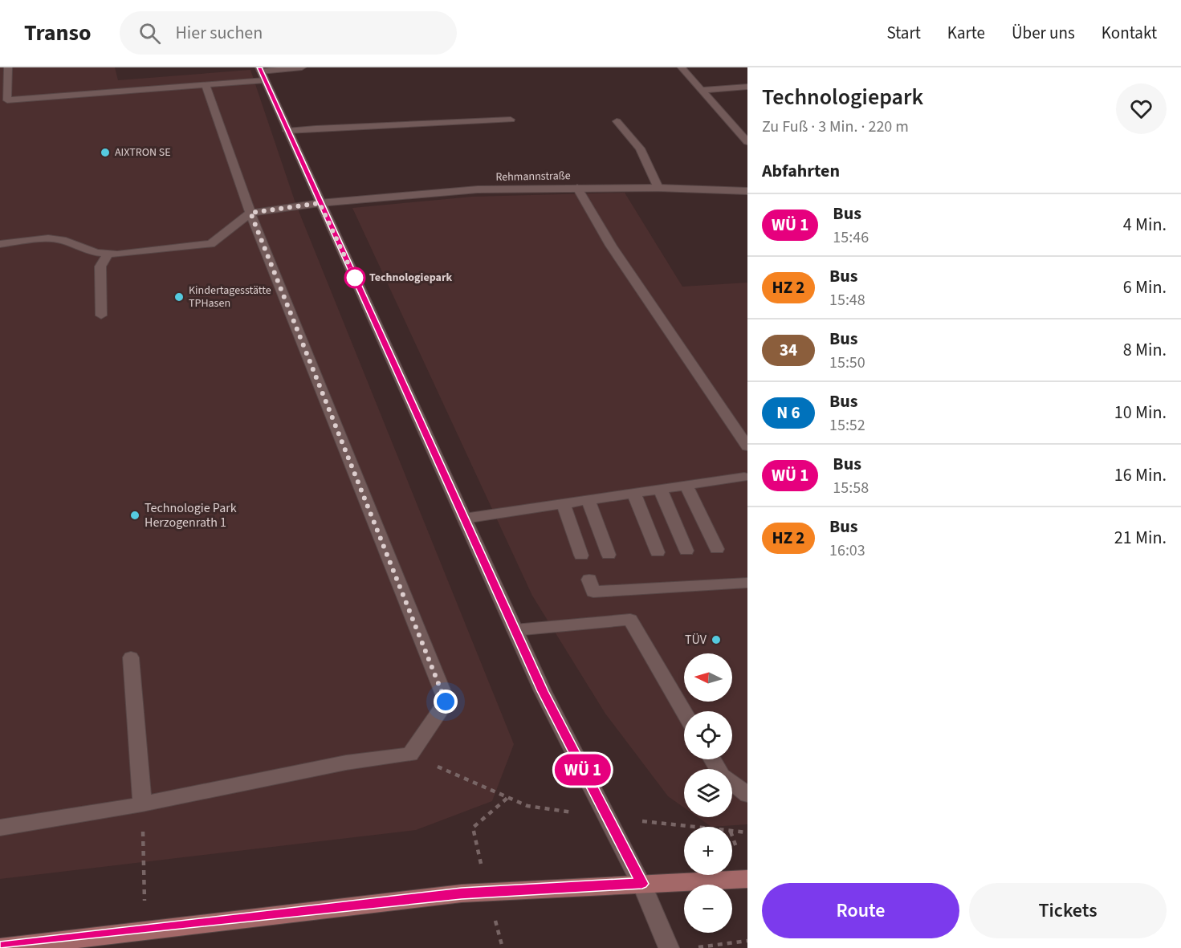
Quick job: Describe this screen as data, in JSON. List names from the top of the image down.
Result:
{
  "streets": {
    "street": ["Rehmannstraße"]
  },
  "places": [
    "AIXTRON SE",
    "Technologiepark",
    "Kindertagesstätte TPHasen",
    "Technologie Park Herzogenrath 1",
    "TÜV"
  ],
  "north": "left",
  "page": {
    "header": "Transo",
    "search": "Hier suchen",
    "nav": [
      "Start",
      "Karte",
      "Über uns",
      "Kontakt"
    ],
    "on_map": "WÜ 1",
    "heading": [
      ["Technologiepark", "Zu Fuß · 3 Min. · 220 m"],
      "Abfahrten"
    ],
    "list": [
      {
        "mark": "WÜ 1",
        "name": "Bus",
        "note": "15:46",
        "value": "4 Min."
      },
      {
        "mark": "HZ 2",
        "name": "Bus",
        "note": "15:48",
        "value": "6 Min."
      },
      {
        "mark": "34",
        "name": "Bus",
        "note": "15:50",
        "value": "8 Min."
      },
      {
        "mark": "N 6",
        "name": "Bus",
        "note": "15:52",
        "value": "10 Min."
      },
      {
        "mark": "WÜ 1",
        "name": "Bus",
        "note": "15:58",
        "value": "16 Min."
      },
      {
        "mark": "HZ 2",
        "name": "Bus",
        "note": "16:03",
        "value": "21 Min."
      }
    ],
    "map_buttons": ["+", "−"],
    "buttons": ["Route", "Tickets"]
  }
}
